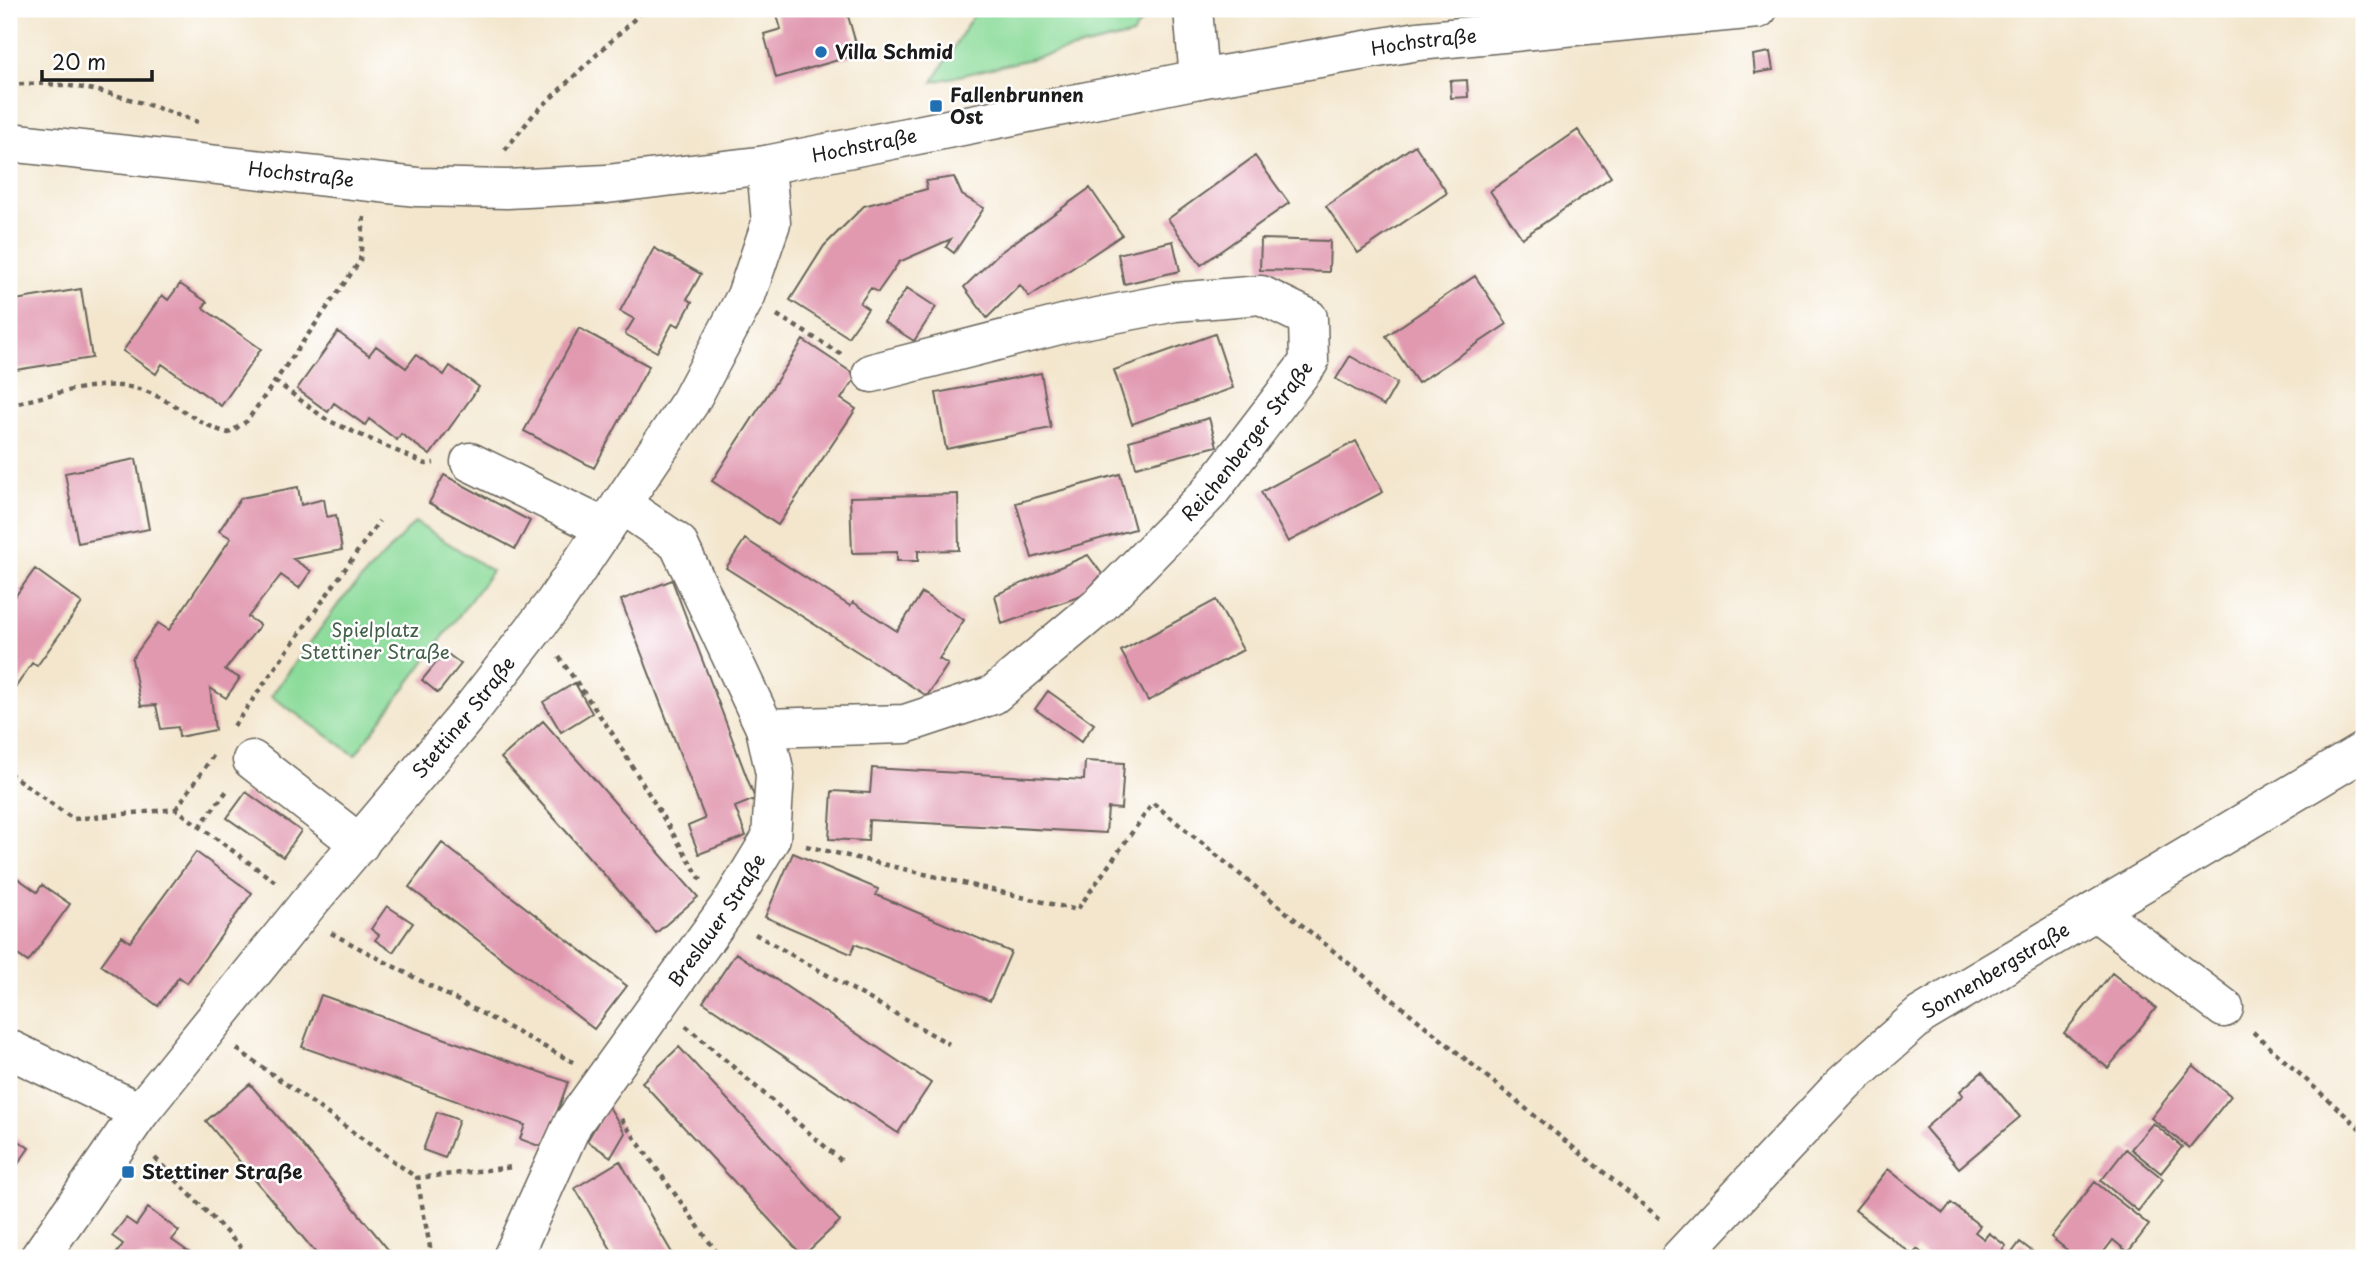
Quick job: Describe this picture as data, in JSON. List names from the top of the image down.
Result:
{
  "streets": {
    "street": [
      "Hochstraße",
      "Reichenberger Straße",
      "Stettiner Straße",
      "Breslauer Straße",
      "Sonnenbergstraße"
    ]
  },
  "crossings": [
    ["Hochstraße", "Stettiner Straße"],
    ["Reichenberger Straße", "Breslauer Straße"],
    ["Stettiner Straße", "Breslauer Straße"]
  ],
  "parks": ["Spielplatz Stettiner Straße"],
  "places": {
    "other": ["Villa Schmid"],
    "transit": ["Fallenbrunnen Ost", "Stettiner Straße"]
  },
  "scale_bar": "20 m"
}
